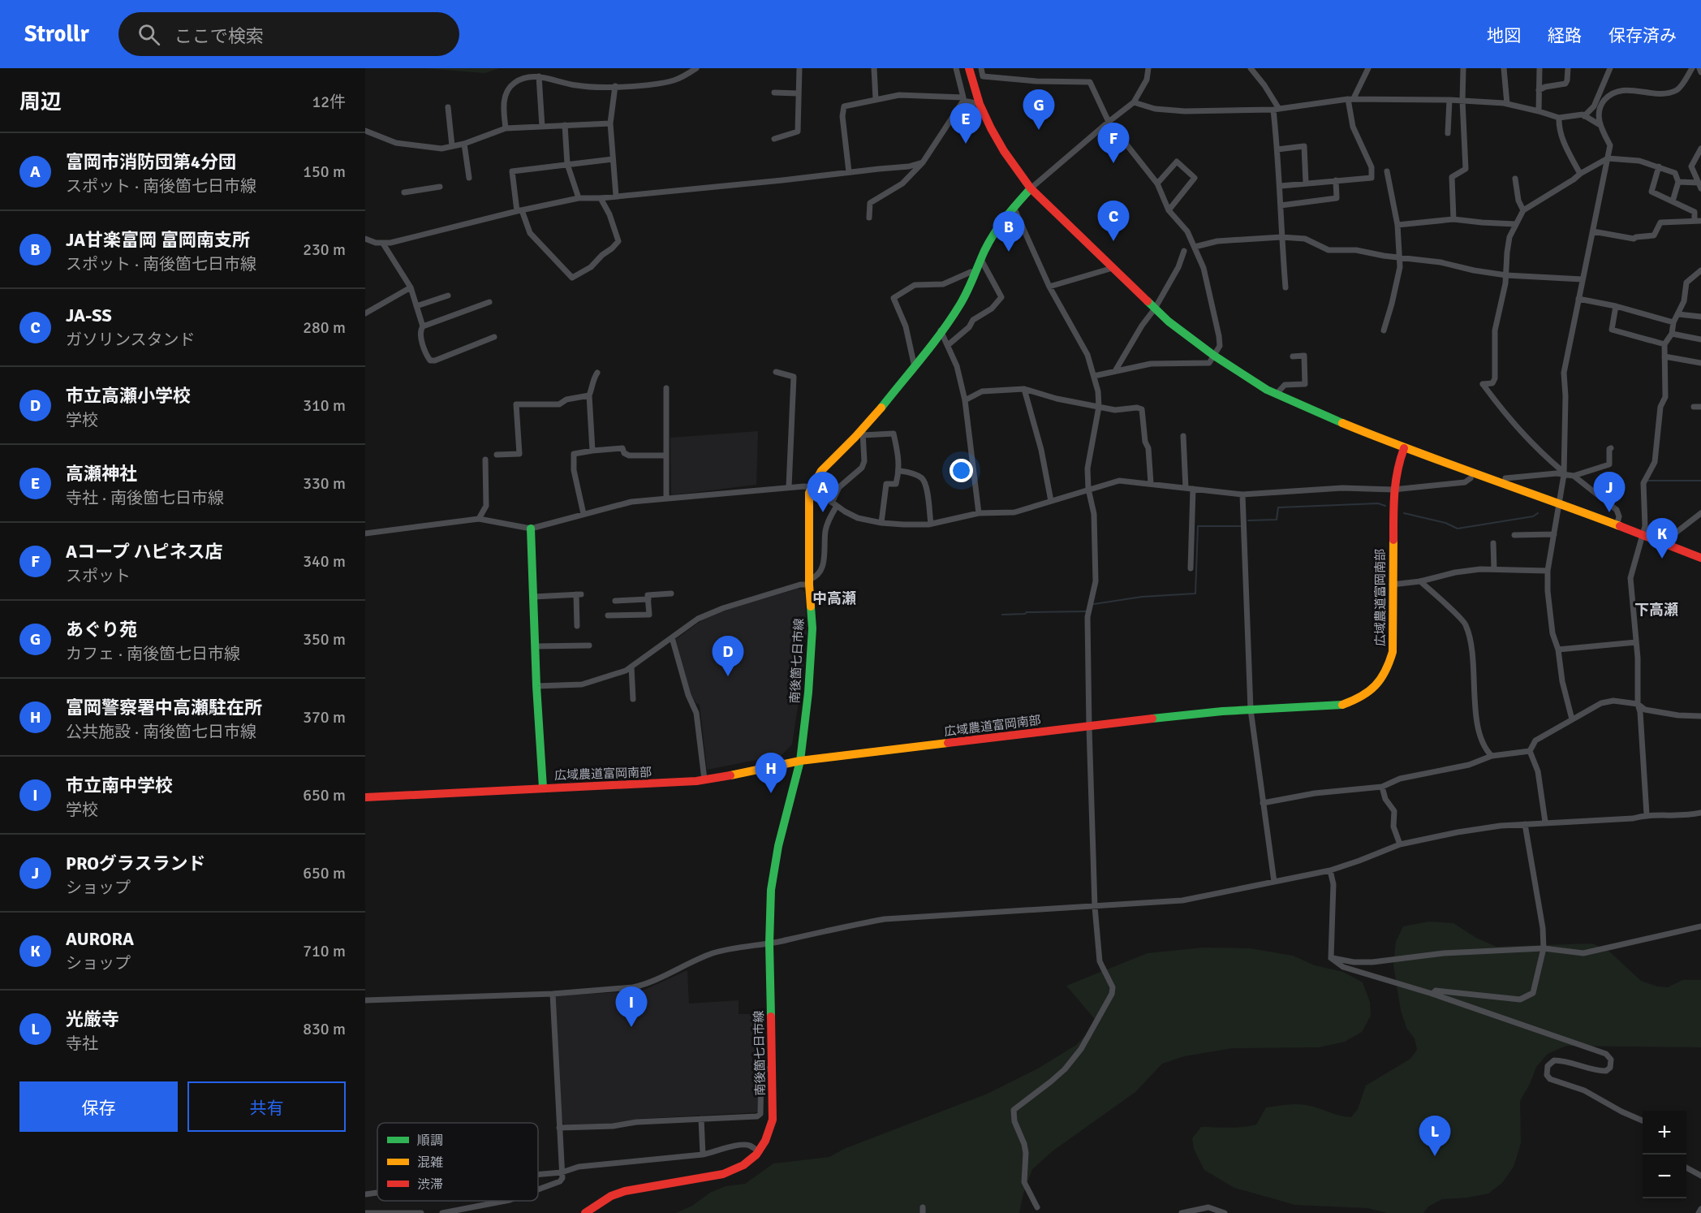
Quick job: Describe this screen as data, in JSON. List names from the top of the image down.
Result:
{
  "streets": {
    "street": ["広域農道富岡南部", "南後箇七日市線"]
  },
  "crossings": [
    ["広域農道富岡南部", "南後箇七日市線"]
  ],
  "districts": ["中高瀬", "下高瀬"],
  "legend": ["順調", "混雑", "渋滞"],
  "page": {
    "header": "Strollr",
    "search": "ここで検索",
    "nav": ["地図", "経路", "保存済み"],
    "heading": ["周辺", "12件"],
    "pins": [
      "G",
      "E",
      "F",
      "C",
      "B",
      "A",
      "J",
      "K",
      "D",
      "H",
      "I",
      "L"
    ],
    "list": [
      {
        "mark": "A",
        "name": "富岡市消防団第4分団",
        "note": "スポット · 南後箇七日市線",
        "value": "150 m"
      },
      {
        "mark": "B",
        "name": "JA甘楽富岡 富岡南支所",
        "note": "スポット · 南後箇七日市線",
        "value": "230 m"
      },
      {
        "mark": "C",
        "name": "JA-SS",
        "note": "ガソリンスタンド",
        "value": "280 m"
      },
      {
        "mark": "D",
        "name": "市立高瀬小学校",
        "note": "学校",
        "value": "310 m"
      },
      {
        "mark": "E",
        "name": "高瀬神社",
        "note": "寺社 · 南後箇七日市線",
        "value": "330 m"
      },
      {
        "mark": "F",
        "name": "Aコープ ハピネス店",
        "note": "スポット",
        "value": "340 m"
      },
      {
        "mark": "G",
        "name": "あぐり苑",
        "note": "カフェ · 南後箇七日市線",
        "value": "350 m"
      },
      {
        "mark": "H",
        "name": "富岡警察署中高瀬駐在所",
        "note": "公共施設 · 南後箇七日市線",
        "value": "370 m"
      },
      {
        "mark": "I",
        "name": "市立南中学校",
        "note": "学校",
        "value": "650 m"
      },
      {
        "mark": "J",
        "name": "PROグラスランド",
        "note": "ショップ",
        "value": "650 m"
      },
      {
        "mark": "K",
        "name": "AURORA",
        "note": "ショップ",
        "value": "710 m"
      },
      {
        "mark": "L",
        "name": "光厳寺",
        "note": "寺社",
        "value": "830 m"
      }
    ],
    "buttons": ["保存", "共有"],
    "map_buttons": ["+", "−"]
  }
}
